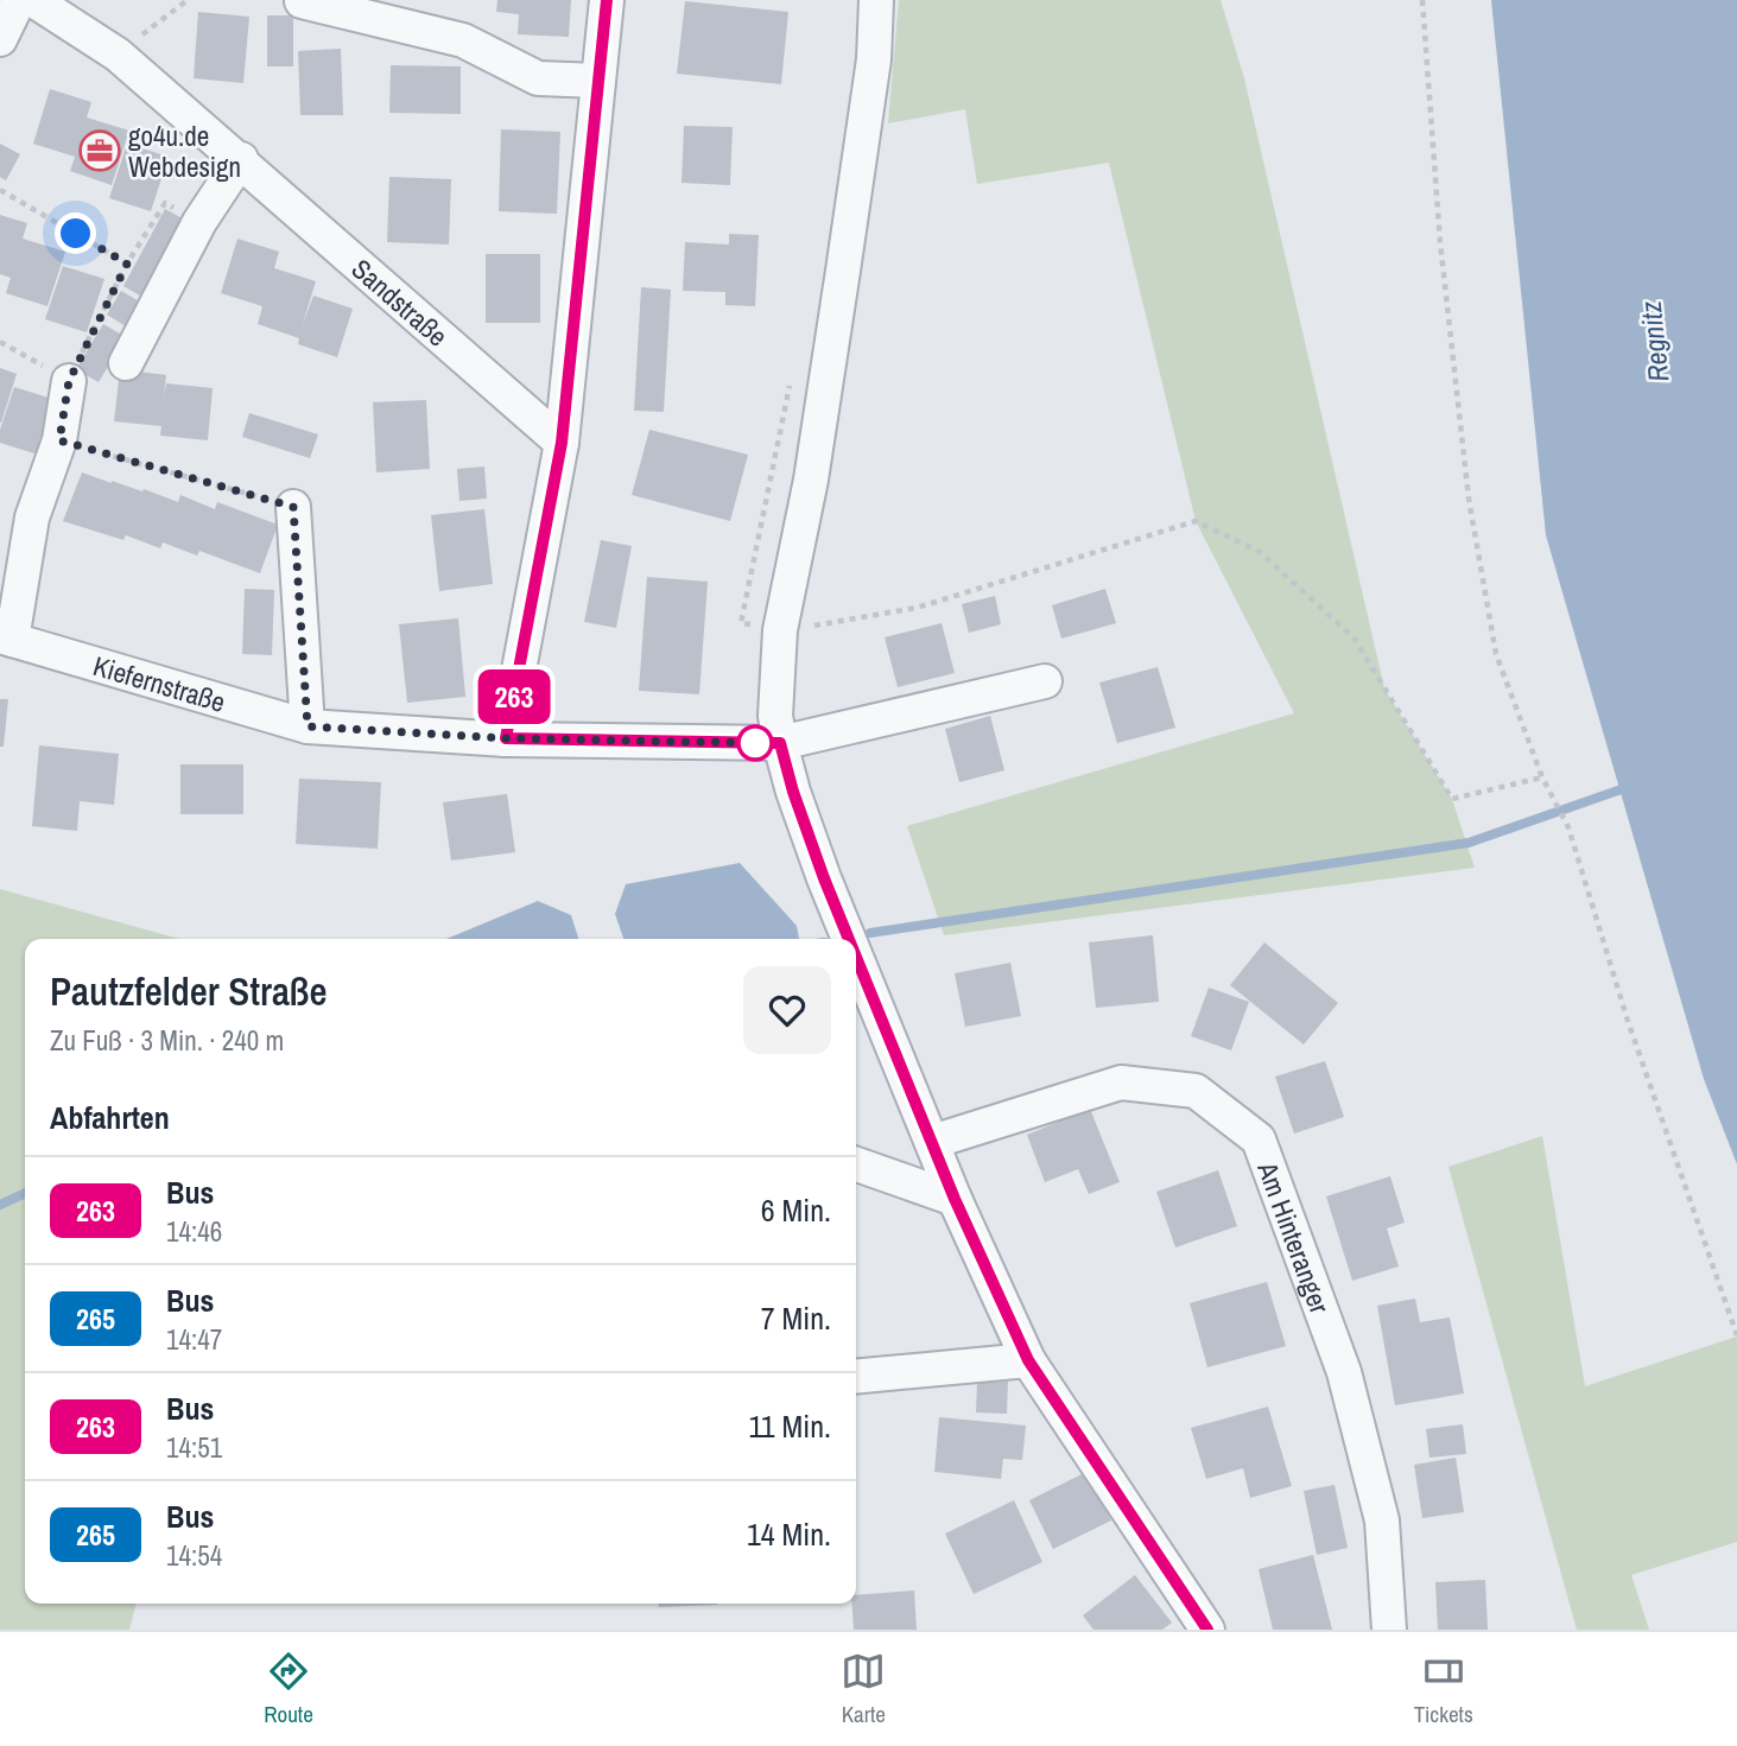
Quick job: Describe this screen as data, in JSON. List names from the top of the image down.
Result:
{
  "streets": {
    "street": ["Sandstraße", "Kiefernstraße", "Am Hinteranger"]
  },
  "water": ["Regnitz"],
  "places": {
    "office": ["go4u.de Webdesign"]
  },
  "lines": ["bus line 263"],
  "page": {
    "on_map": "263",
    "heading": [
      ["Pautzfelder Straße", "Zu Fuß · 3 Min. · 240 m"],
      "Abfahrten"
    ],
    "list": [
      {
        "mark": "263",
        "name": "Bus",
        "note": "14:46",
        "value": "6 Min."
      },
      {
        "mark": "265",
        "name": "Bus",
        "note": "14:47",
        "value": "7 Min."
      },
      {
        "mark": "263",
        "name": "Bus",
        "note": "14:51",
        "value": "11 Min."
      },
      {
        "mark": "265",
        "name": "Bus",
        "note": "14:54",
        "value": "14 Min."
      }
    ],
    "tabs": ["Route", "Karte", "Tickets"]
  }
}
